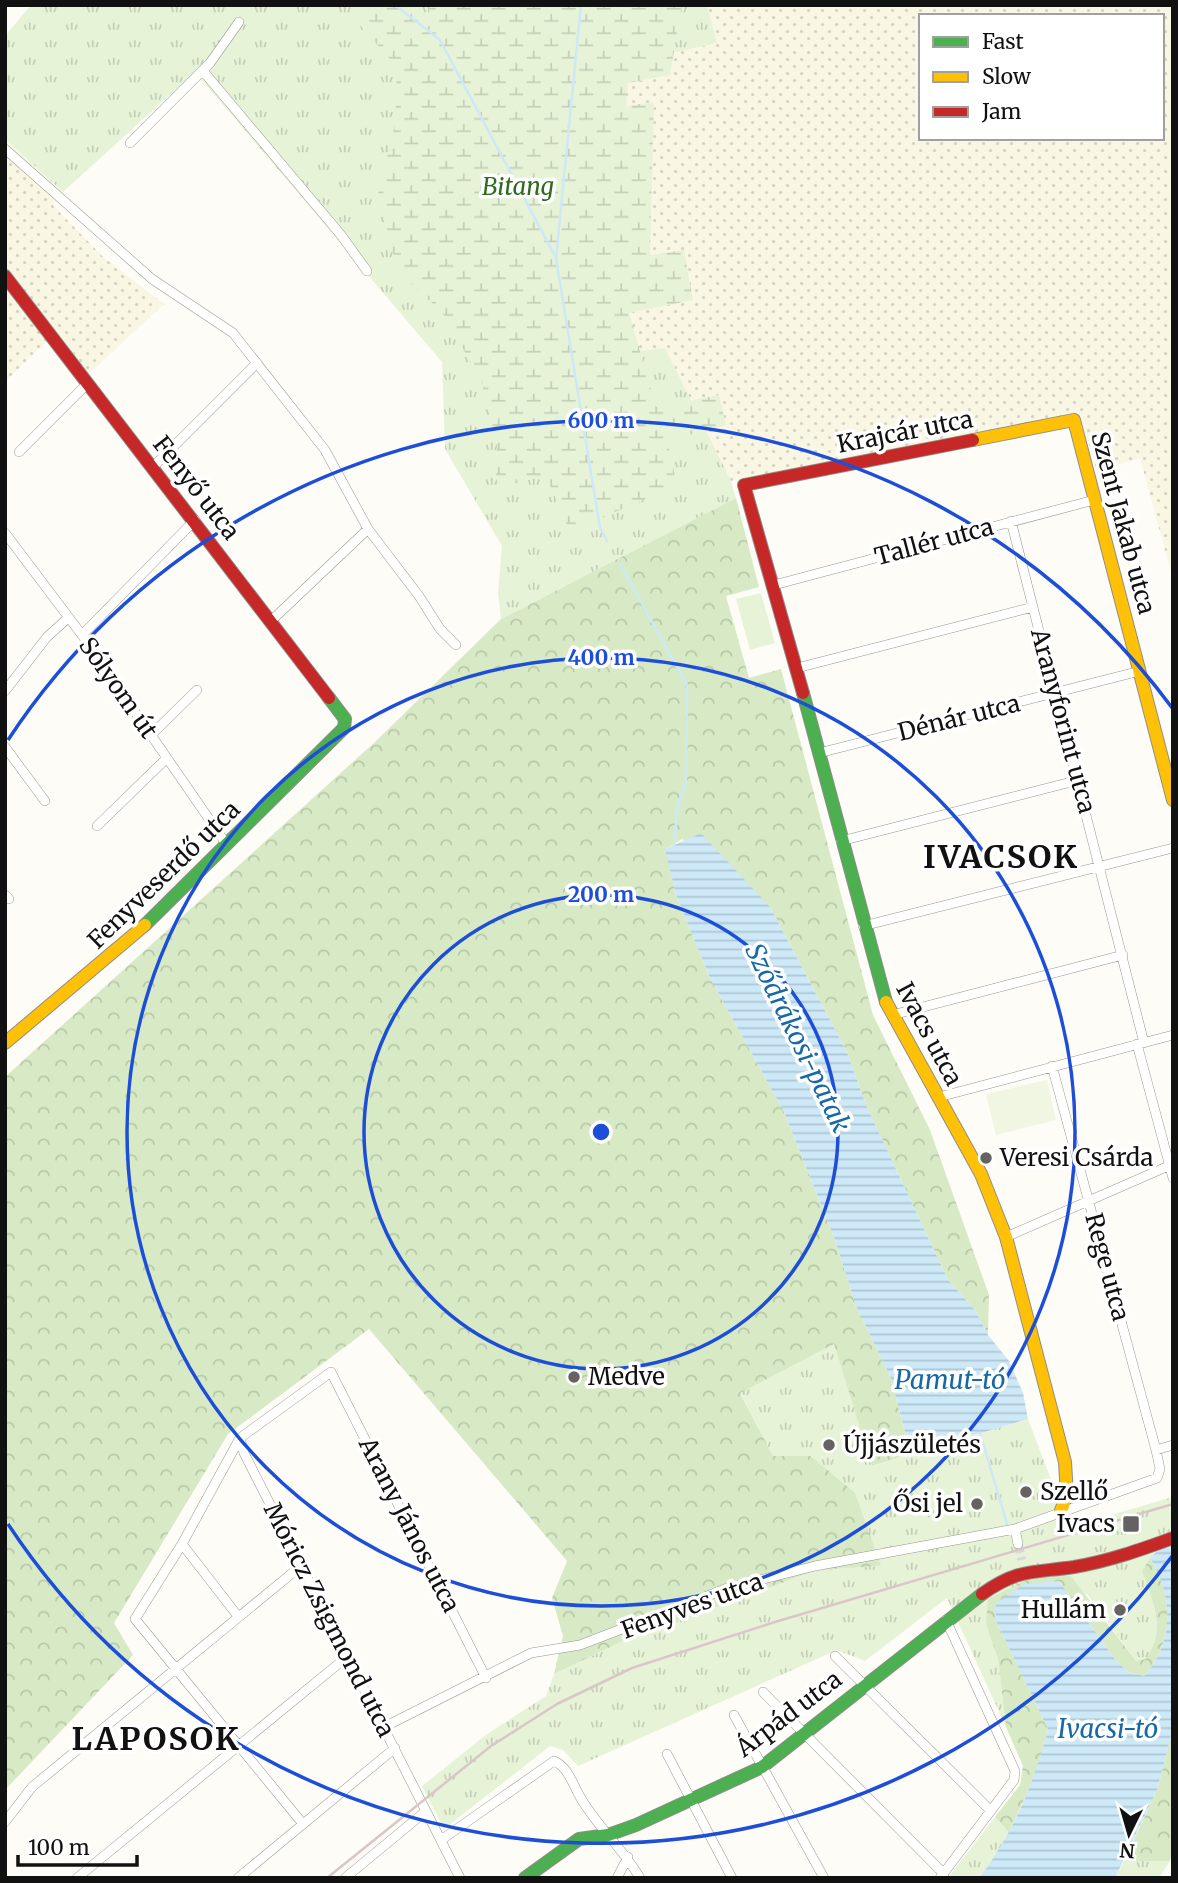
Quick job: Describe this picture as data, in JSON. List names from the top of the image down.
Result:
{
  "streets": {
    "street": [
      "Krajcár utca",
      "Fenyő utca",
      "Szent Jakab utca",
      "Tallér utca",
      "Sólyom út",
      "Dénár utca",
      "Aranyforint utca",
      "Fenyveserdő utca",
      "Ivacs utca",
      "Rege utca",
      "Arany János utca",
      "Fenyves utca",
      "Móricz Zsigmond utca",
      "Árpád utca"
    ]
  },
  "crossings": [
    ["Krajcár utca", "Szent Jakab utca"],
    ["Krajcár utca", "Ivacs utca"],
    ["Fenyő utca", "Fenyveserdő utca"],
    ["Szent Jakab utca", "Tallér utca"],
    ["Szent Jakab utca", "Dénár utca"],
    ["Tallér utca", "Aranyforint utca"],
    ["Tallér utca", "Ivacs utca"],
    ["Sólyom út", "Fenyveserdő utca"],
    ["Dénár utca", "Aranyforint utca"],
    ["Dénár utca", "Ivacs utca"],
    ["Ivacs utca", "Fenyves utca"],
    ["Rege utca", "Fenyves utca"],
    ["Arany János utca", "Fenyves utca"],
    ["Arany János utca", "Móricz Zsigmond utca"],
    ["Fenyves utca", "Móricz Zsigmond utca"]
  ],
  "districts": ["IVACSOK", "LAPOSOK"],
  "water": ["Sződrákosi-patak", "Pamut-tó", "Ivacsi-tó"],
  "parks": ["Bitang"],
  "places": {
    "other": [
      "Veresi Csárda",
      "Medve",
      "Újjászületés",
      "Szellő",
      "Ősi jel",
      "Hullám"
    ],
    "transit": ["Ivacs"]
  },
  "legend": ["Fast", "Slow", "Jam"],
  "scale_bar": "100 m",
  "north": "bottom",
  "rings": ["600 m", "400 m", "200 m"]
}
